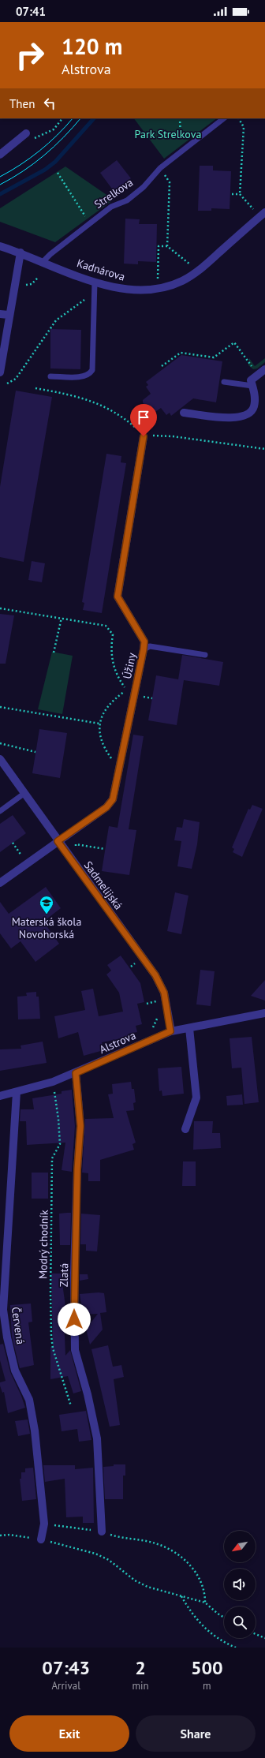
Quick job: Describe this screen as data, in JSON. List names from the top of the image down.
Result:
{
  "streets": {
    "street": [
      "Kadnárova",
      "Úžiny",
      "Sadmelijská",
      "Alstrova",
      "Zlatá",
      "Červená"
    ],
    "lane": ["Strelkova"],
    "path": ["Modrý chodník"]
  },
  "crossings": [
    ["Strelkova", "Kadnárova"],
    ["Úžiny", "Sadmelijská"],
    ["Sadmelijská", "Alstrova"],
    ["Alstrova", "Modrý chodník"],
    ["Alstrova", "Zlatá"],
    ["Alstrova", "Červená"]
  ],
  "parks": ["Park Strelkova"],
  "places": {
    "school or university": ["Materská škola Novohorská"]
  },
  "north": "bottom left",
  "page": {
    "status": "07:41",
    "turn": ["120 m", "Alstrova"],
    "then": "Then",
    "eta": [
      "07:43",
      "Arrival",
      "2",
      "min",
      "500",
      "m"
    ],
    "buttons": ["Exit", "Share"]
  }
}
